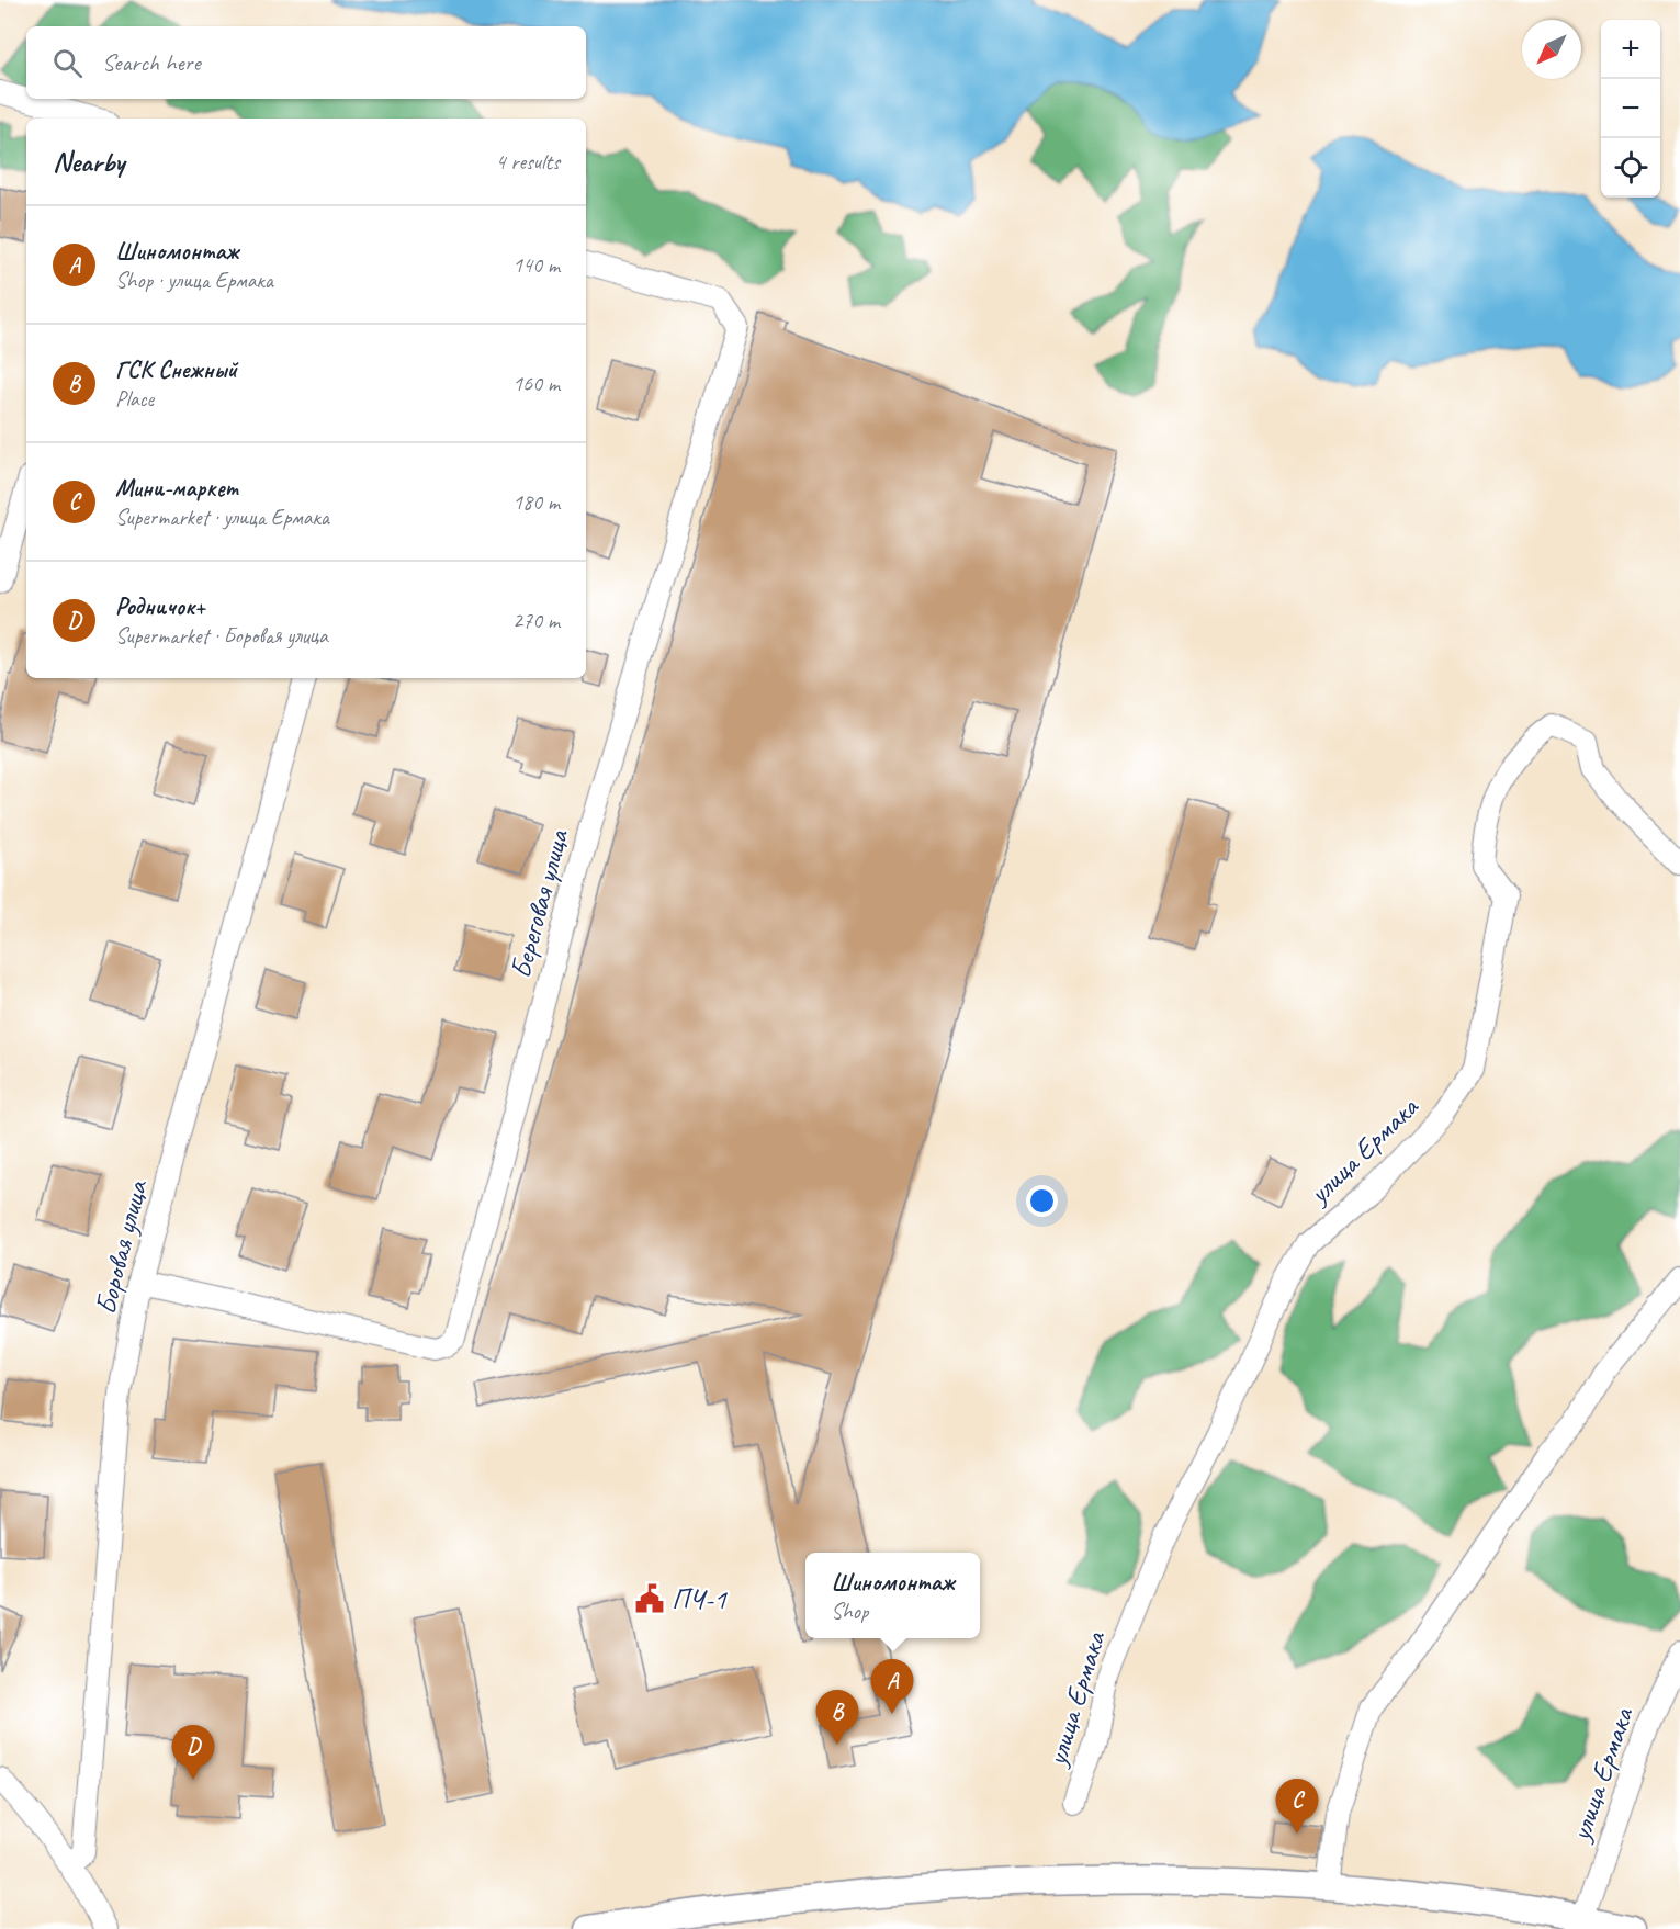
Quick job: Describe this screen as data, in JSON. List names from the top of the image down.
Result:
{
  "streets": {
    "street": ["Береговая улица", "улица Ермака", "Боровая улица"]
  },
  "crossings": [
    ["Береговая улица", "Боровая улица"]
  ],
  "places": {
    "public building": ["ПЧ-1"]
  },
  "north": "bottom left",
  "page": {
    "map_buttons": ["+", "−"],
    "search": "Search here",
    "heading": ["Nearby", "4 results"],
    "list": [
      {
        "mark": "A",
        "name": "Шиномонтаж",
        "note": "Shop · улица Ермака",
        "value": "140 m"
      },
      {
        "mark": "B",
        "name": "ГСК Снежный",
        "note": "Place",
        "value": "160 m"
      },
      {
        "mark": "C",
        "name": "Мини-маркет",
        "note": "Supermarket · улица Ермака",
        "value": "180 m"
      },
      {
        "mark": "D",
        "name": "Родничок+",
        "note": "Supermarket · Боровая улица",
        "value": "270 m"
      }
    ],
    "popup": ["Шиномонтаж", "Shop"],
    "pins": [
      "A",
      "B",
      "D",
      "C"
    ]
  }
}
